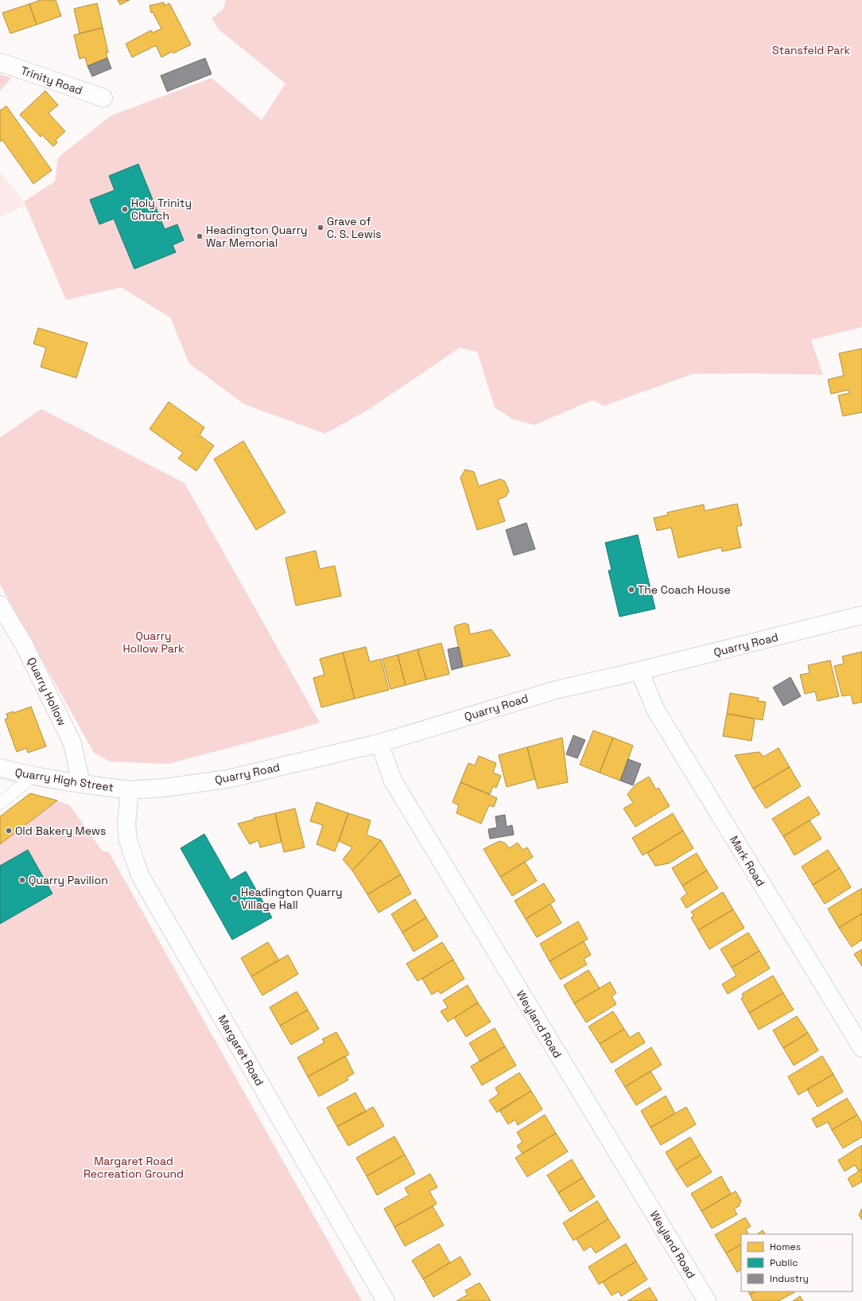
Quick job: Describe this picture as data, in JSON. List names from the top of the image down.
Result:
{
  "streets": {
    "street": [
      "Trinity Road",
      "Quarry Road",
      "Quarry Hollow",
      "Quarry High Street",
      "Mark Road",
      "Weyland Road",
      "Margaret Road"
    ]
  },
  "crossings": [
    ["Quarry Road", "Quarry High Street"],
    ["Quarry Road", "Mark Road"],
    ["Quarry Road", "Weyland Road"],
    ["Quarry Road", "Margaret Road"],
    ["Quarry Hollow", "Quarry High Street"],
    ["Quarry High Street", "Margaret Road"]
  ],
  "parks": ["Stansfeld Park", "Quarry Hollow Park", "Margaret Road Recreation Ground"],
  "places": [
    "Holy Trinity Church",
    "Grave of C. S. Lewis",
    "Headington Quarry War Memorial",
    "The Coach House",
    "Old Bakery Mews",
    "Quarry Pavilion",
    "Headington Quarry Village Hall"
  ],
  "legend": ["Homes", "Public", "Industry"]
}
